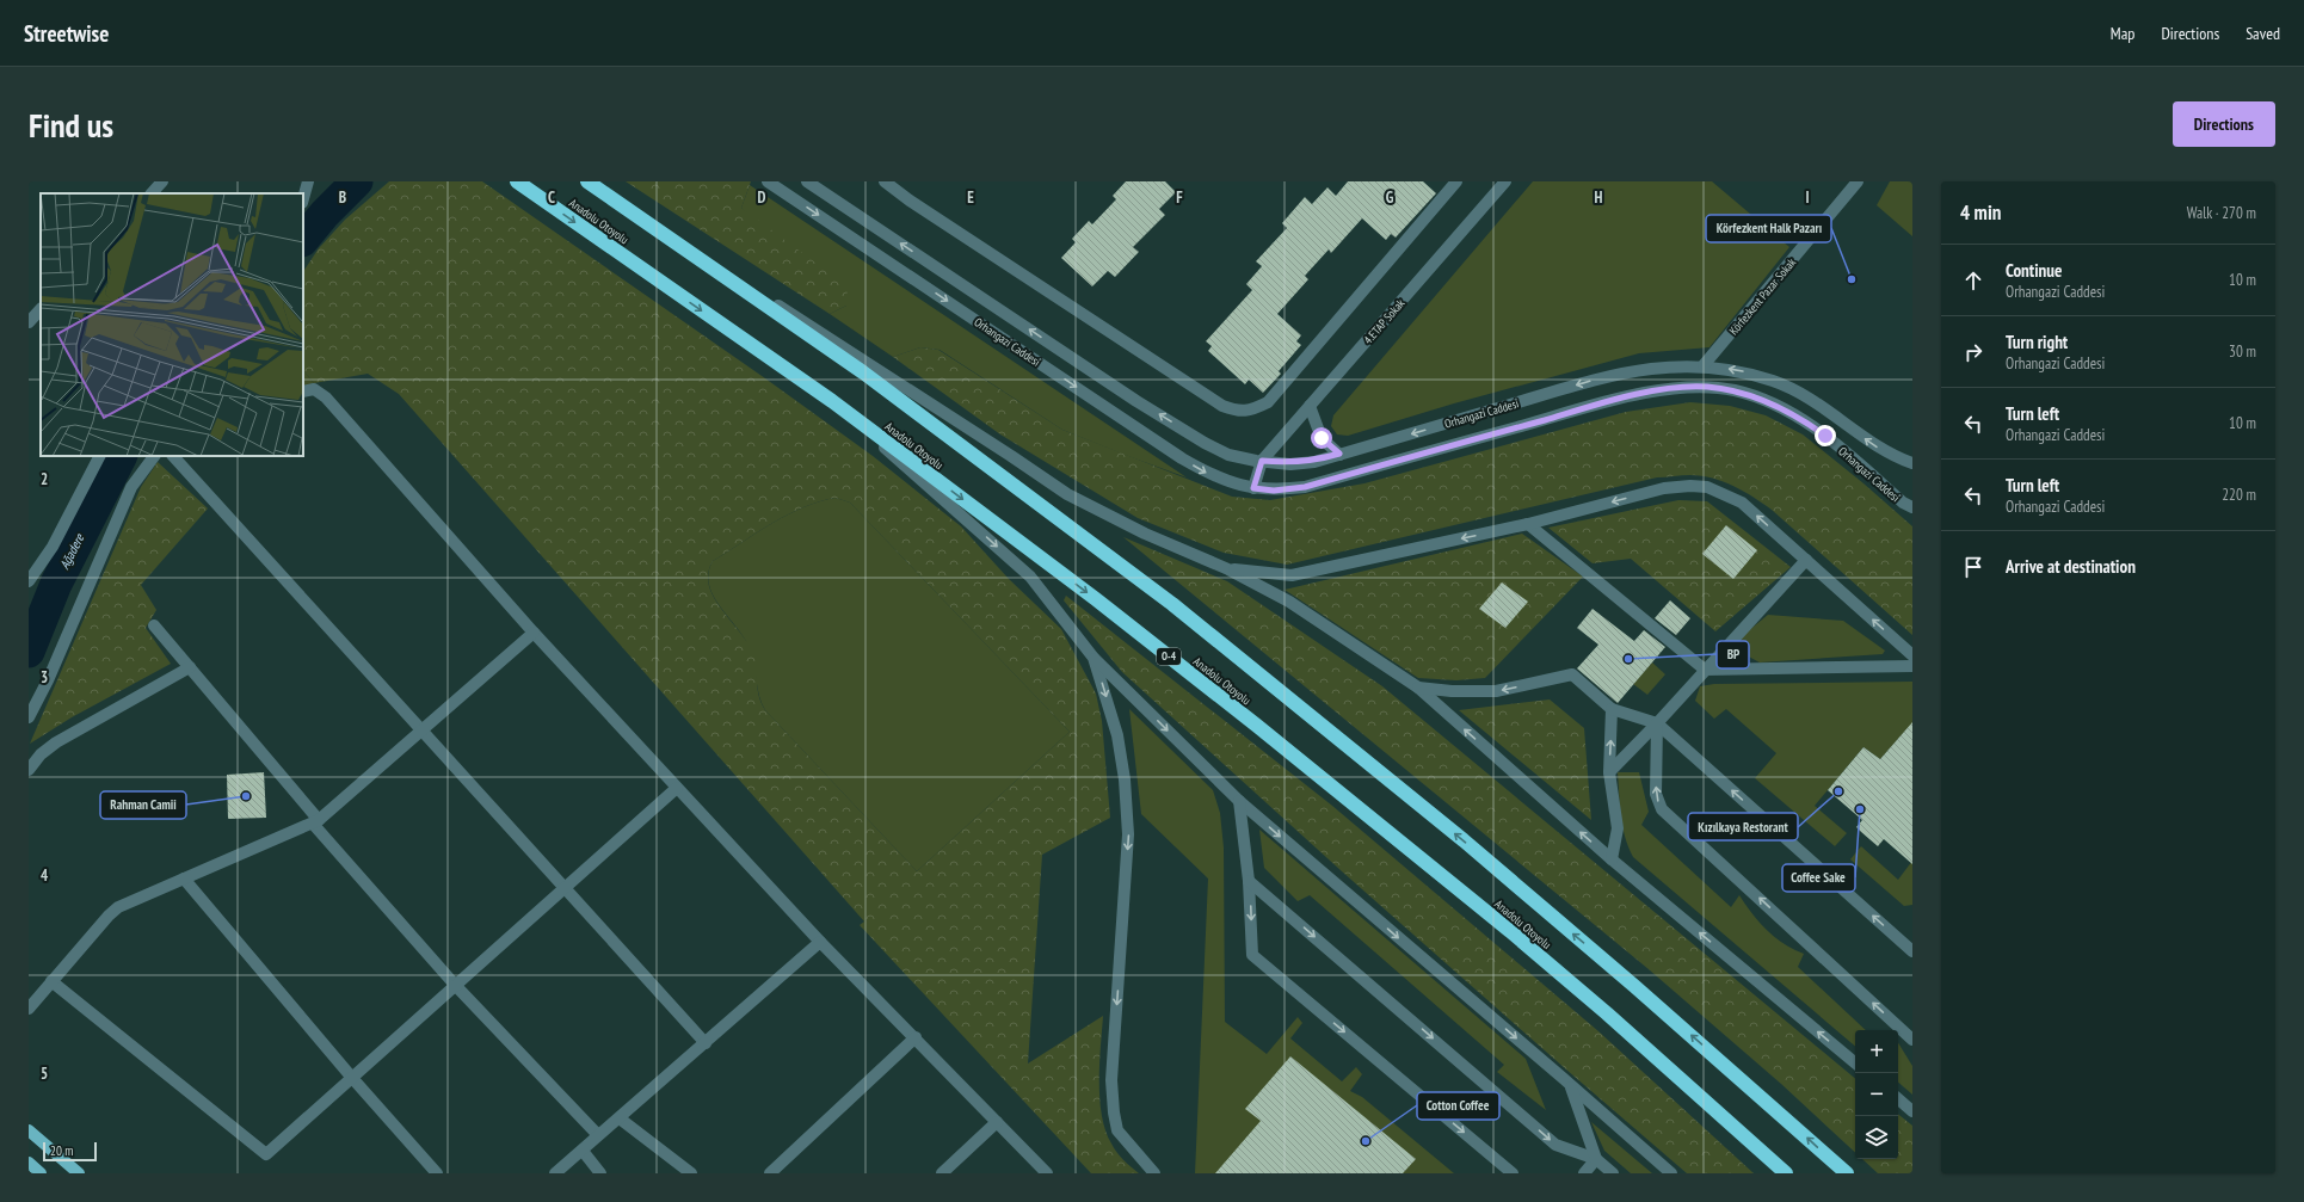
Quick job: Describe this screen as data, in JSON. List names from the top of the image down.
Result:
{
  "streets": {
    "highway": ["Anadolu Otoyolu", "O-4"],
    "street": ["Körfezkent Pazar Sokak", "4.ETAP Sokak", "Orhangazi Caddesi"]
  },
  "crossings": [
    ["Körfezkent Pazar Sokak", "Orhangazi Caddesi"],
    ["4.ETAP Sokak", "Orhangazi Caddesi"]
  ],
  "water": ["Ağadere"],
  "places": [
    "Körfezkent Halk Pazarı",
    "BP",
    "Kızılkaya Restorant",
    "Rahman Camii",
    "Coffee Sake",
    "Cotton Coffee"
  ],
  "scale_bar": "20 m",
  "page": {
    "header": "Streetwise",
    "nav": ["Map", "Directions", "Saved"],
    "buttons": "Directions",
    "title": "Find us",
    "heading": ["4 min", "Walk · 270 m"],
    "list": [
      ["Continue", "Orhangazi Caddesi", "10 m"],
      ["Turn right", "Orhangazi Caddesi", "30 m"],
      ["Turn left", "Orhangazi Caddesi", "10 m"],
      ["Turn left", "Orhangazi Caddesi", "220 m"],
      "Arrive at destination"
    ],
    "map_buttons": ["+", "−"],
    "scale": "20 m"
  },
  "grid": {
    "columns": [
      "B",
      "C",
      "D",
      "E",
      "F",
      "G",
      "H",
      "I"
    ],
    "rows": [
      "2",
      "3",
      "4",
      "5"
    ]
  }
}
